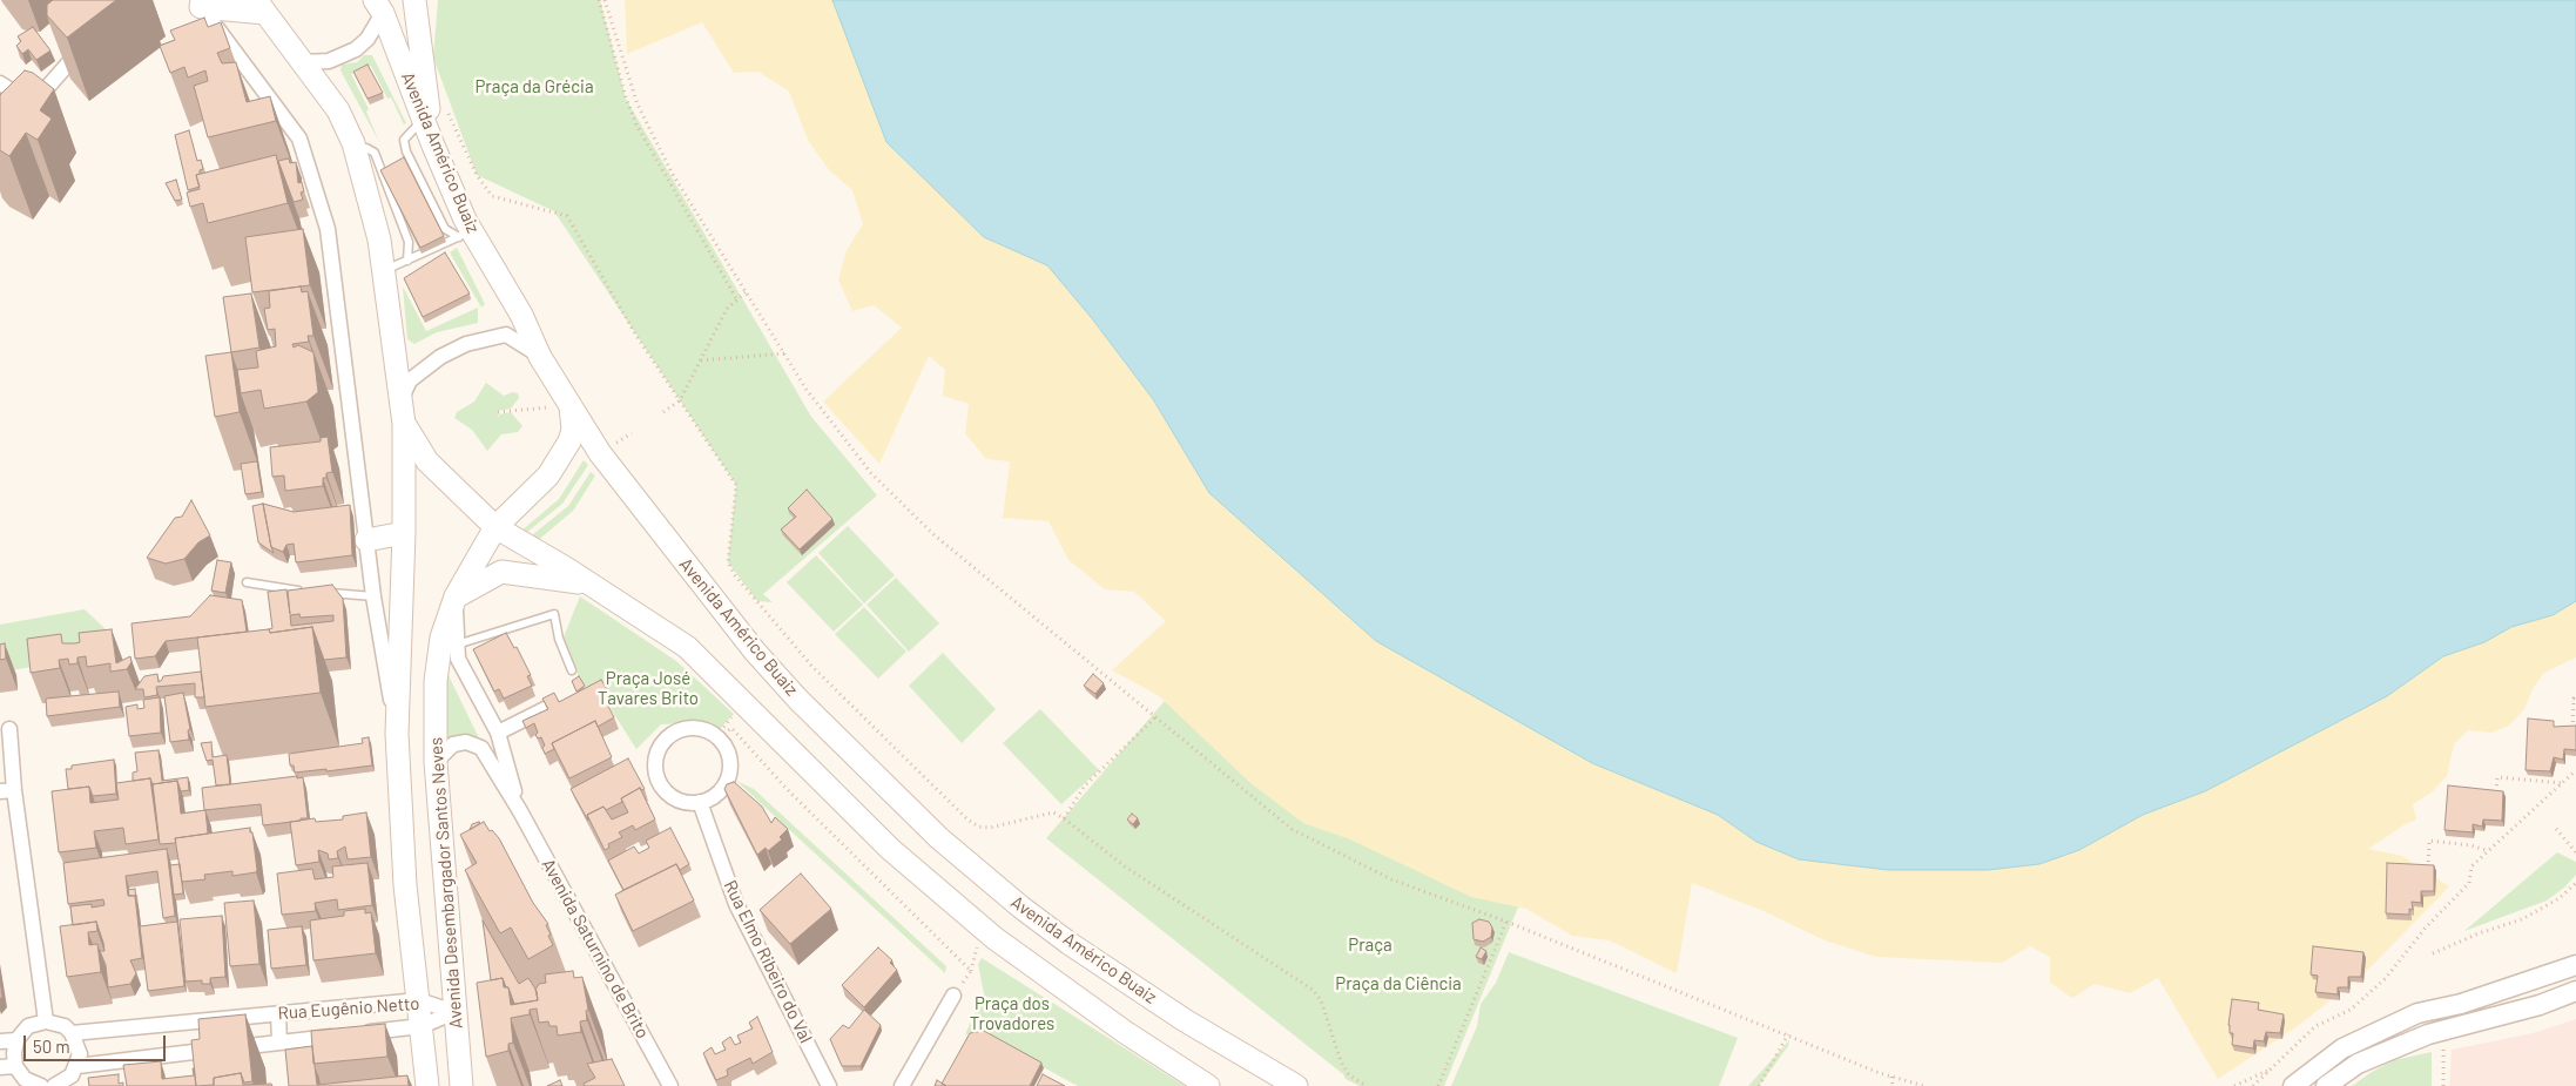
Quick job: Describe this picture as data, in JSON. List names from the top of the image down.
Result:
{
  "streets": {
    "main road": ["Avenida Américo Buaiz", "Avenida Desembargador Santos Neves"],
    "street": ["Avenida Saturnino de Brito", "Rua Elmo Ribeiro do Val", "Rua Eugênio Netto"]
  },
  "crossings": [
    ["Avenida Américo Buaiz", "Avenida Desembargador Santos Neves"],
    ["Avenida Desembargador Santos Neves", "Avenida Saturnino de Brito"],
    ["Avenida Desembargador Santos Neves", "Rua Eugênio Netto"]
  ],
  "parks": [
    "Praça da Grécia",
    "Praça José Tavares Brito",
    "Praça",
    "Praça da Ciência",
    "Praça dos Trovadores"
  ],
  "scale_bar": "50 m"
}
